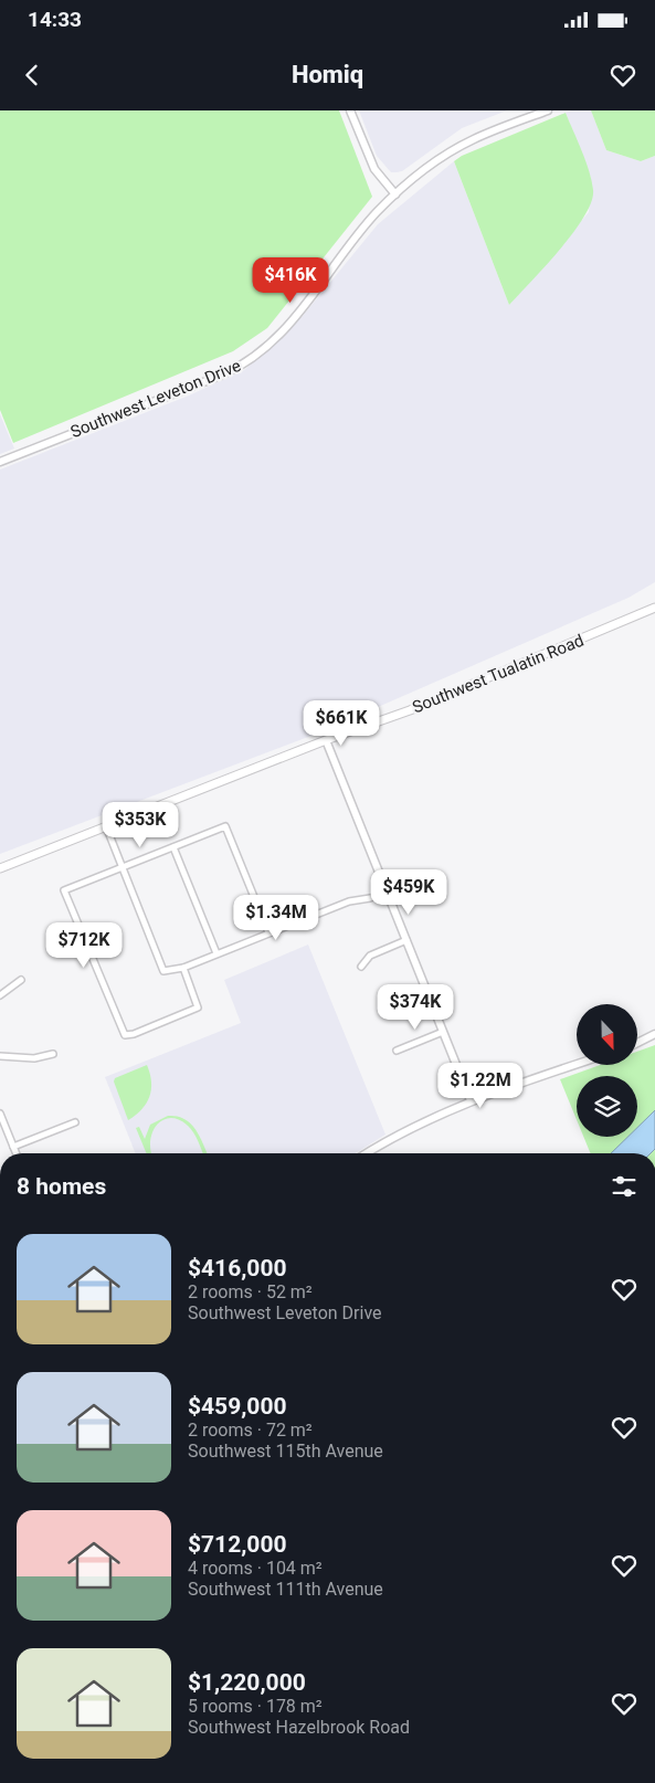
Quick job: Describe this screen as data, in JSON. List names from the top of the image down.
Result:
{
  "streets": {
    "main road": ["Southwest Tualatin Road"],
    "street": ["Southwest Leveton Drive"]
  },
  "north": "bottom",
  "page": {
    "status": "14:33",
    "header": "Homiq",
    "price": [
      "$416K",
      "$661K",
      "$353K",
      "$459K",
      "$1.34M",
      "$712K",
      "$374K",
      "$1.22M"
    ],
    "heading": "8 homes",
    "list": [
      {
        "name": "$416,000",
        "note": "2 rooms · 52 m² · Southwest Leveton Drive"
      },
      {
        "name": "$459,000",
        "note": "2 rooms · 72 m² · Southwest 115th Avenue"
      },
      {
        "name": "$712,000",
        "note": "4 rooms · 104 m² · Southwest 111th Avenue"
      },
      {
        "name": "$1,220,000",
        "note": "5 rooms · 178 m² · Southwest Hazelbrook Road"
      }
    ]
  }
}
